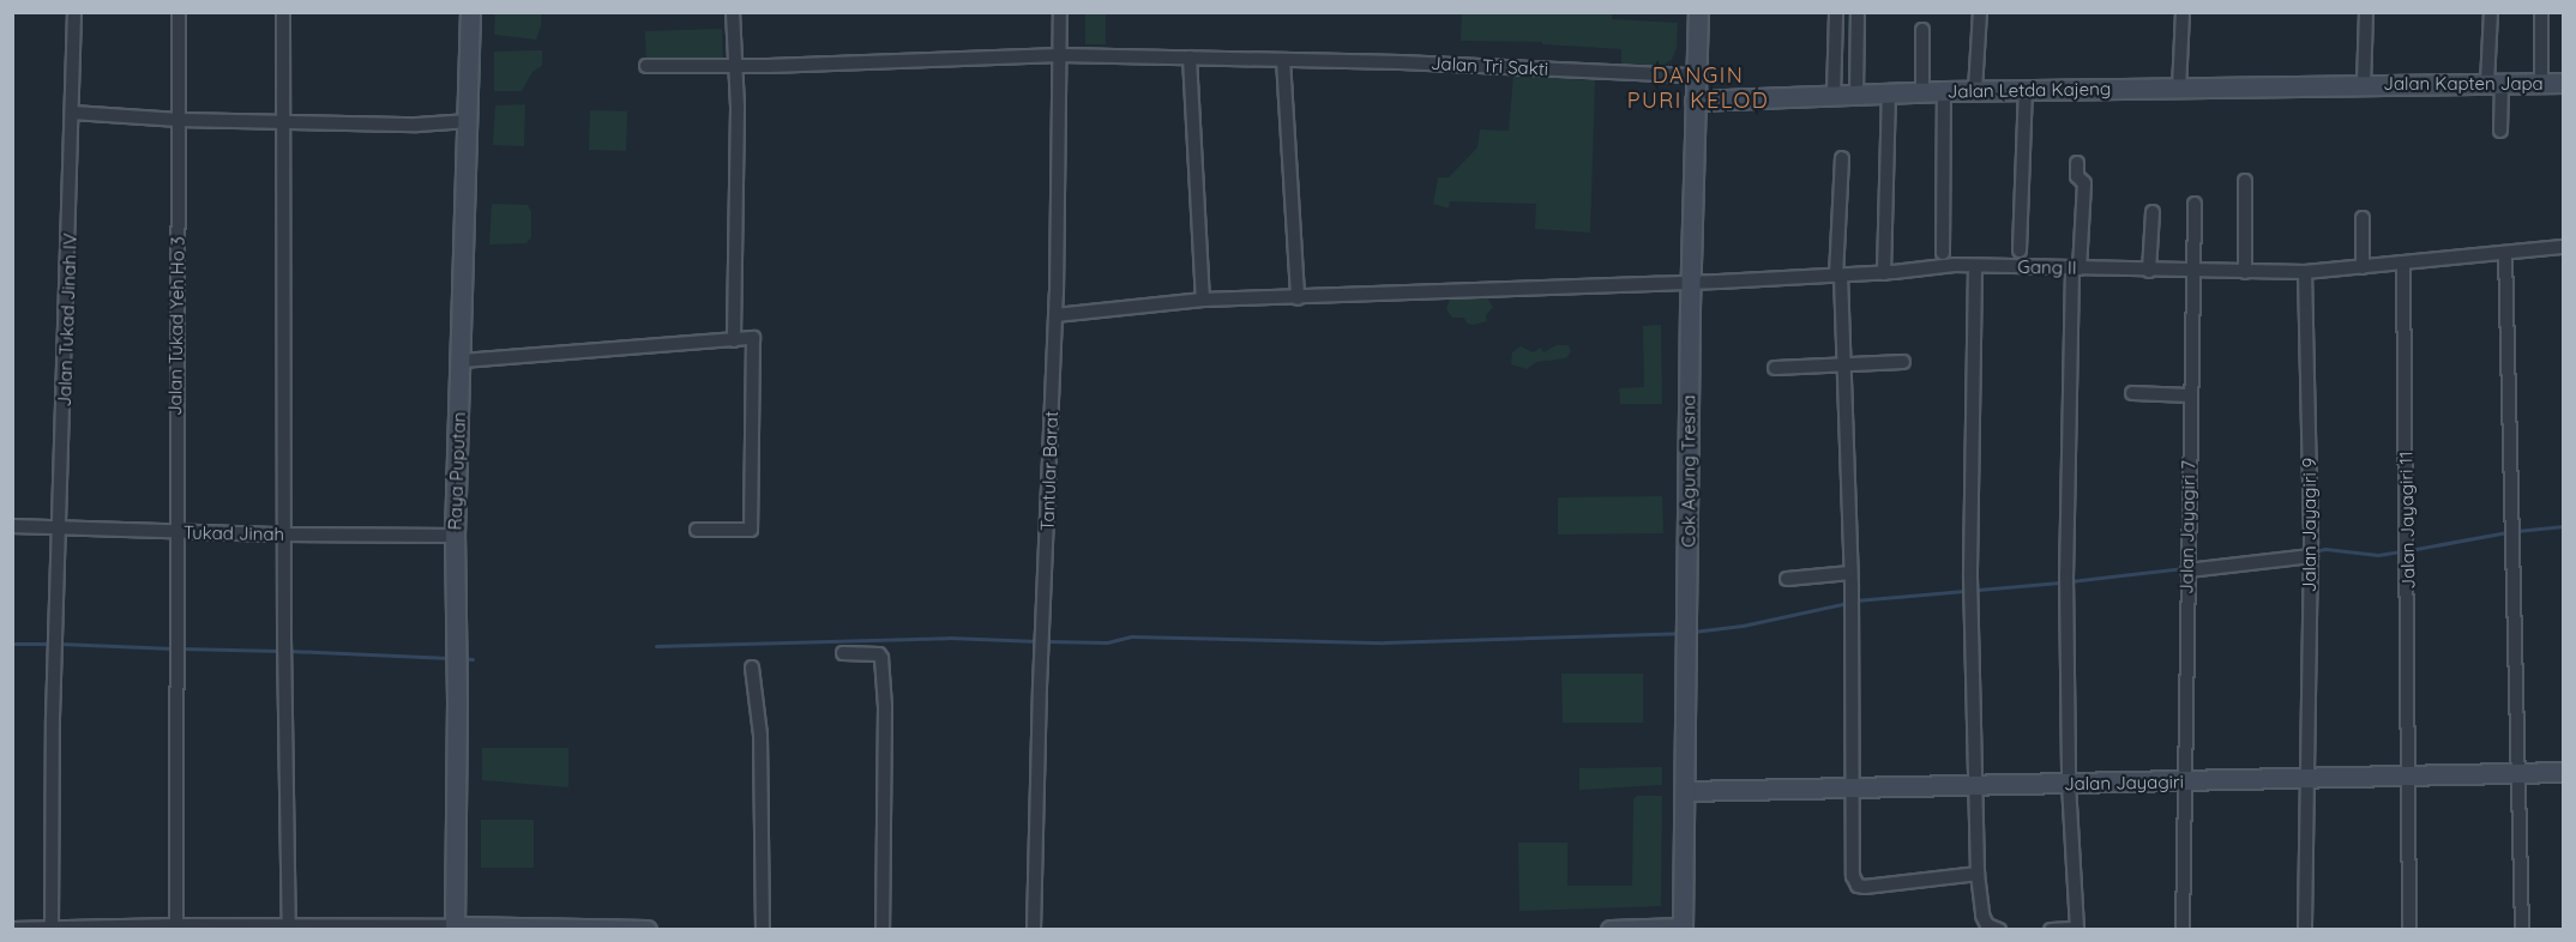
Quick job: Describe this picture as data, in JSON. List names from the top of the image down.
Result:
{
  "streets": {
    "street": [
      "Jalan Tri Sakti",
      "Jalan Kapten Japa",
      "Jalan Letda Kajeng",
      "Gang II",
      "Jalan Tukad Jinah IV",
      "Jalan Tukad Yeh Ho 3",
      "Raya Puputan",
      "Tantular Barat",
      "Cok Agung Tresna",
      "Jalan Jayagiri 11",
      "Jalan Jayagiri 9",
      "Jalan Jayagiri 7",
      "Tukad Jinah",
      "Jalan Jayagiri"
    ]
  },
  "crossings": [
    ["Jalan Tri Sakti", "Tantular Barat"],
    ["Jalan Tri Sakti", "Cok Agung Tresna"],
    ["Jalan Kapten Japa", "Jalan Letda Kajeng"],
    ["Jalan Letda Kajeng", "Cok Agung Tresna"],
    ["Gang II", "Tantular Barat"],
    ["Gang II", "Cok Agung Tresna"],
    ["Gang II", "Jalan Jayagiri 11"],
    ["Gang II", "Jalan Jayagiri 9"],
    ["Gang II", "Jalan Jayagiri 7"],
    ["Jalan Tukad Jinah IV", "Tukad Jinah"],
    ["Jalan Tukad Yeh Ho 3", "Tukad Jinah"],
    ["Raya Puputan", "Tukad Jinah"],
    ["Cok Agung Tresna", "Jalan Jayagiri"],
    ["Jalan Jayagiri 11", "Jalan Jayagiri"],
    ["Jalan Jayagiri 9", "Jalan Jayagiri"],
    ["Jalan Jayagiri 7", "Jalan Jayagiri"]
  ],
  "districts": ["DANGIN PURI KELOD"]
}
